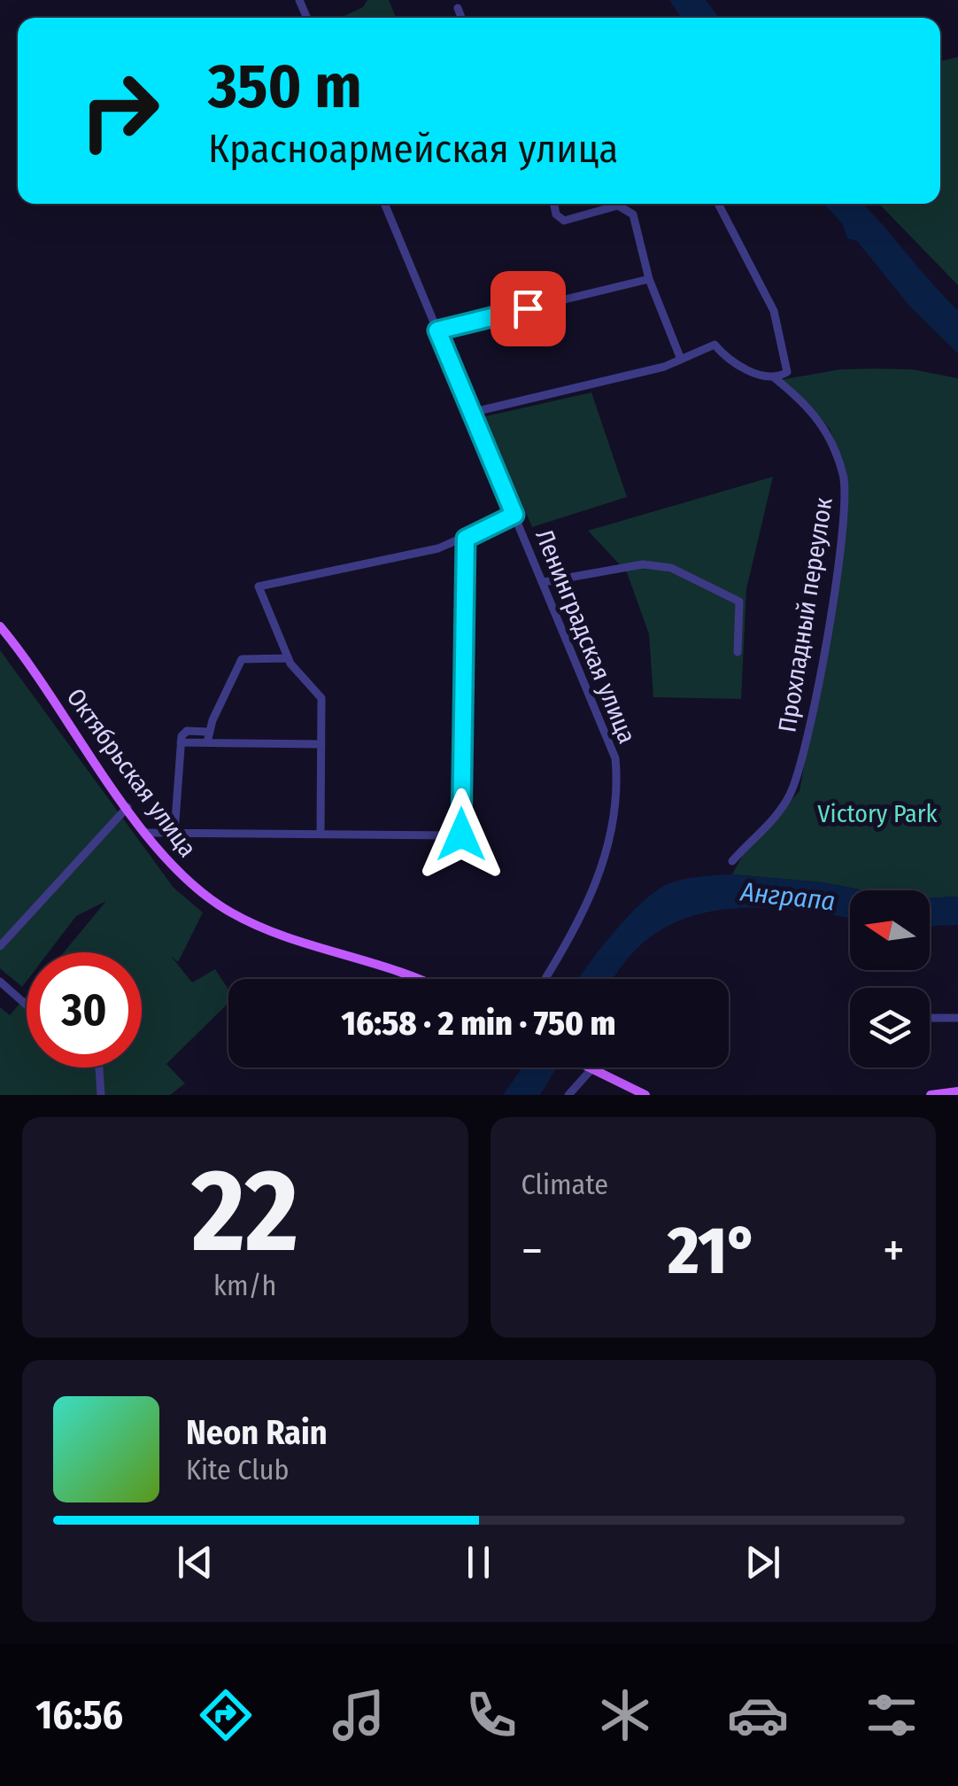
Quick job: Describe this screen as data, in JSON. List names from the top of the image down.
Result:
{
  "streets": {
    "main road": ["Октябрьская улица"],
    "street": ["Прохладный переулок", "Ленинградская улица"]
  },
  "crossings": [
    ["Прохладный переулок", "Ленинградская улица"]
  ],
  "water": ["Анграпа"],
  "parks": ["Victory Park"],
  "north": "left",
  "page": {
    "turn": ["350 m", "Красноармейская улица"],
    "limit": "30",
    "trip": "16:58 · 2 min · 750 m",
    "tile": [
      ["22", "km/h"],
      "Climate"
    ],
    "heat": ["−", "21°", "+"],
    "song": ["Neon Rain", "Kite Club"],
    "tabs": "16:56"
  }
}
